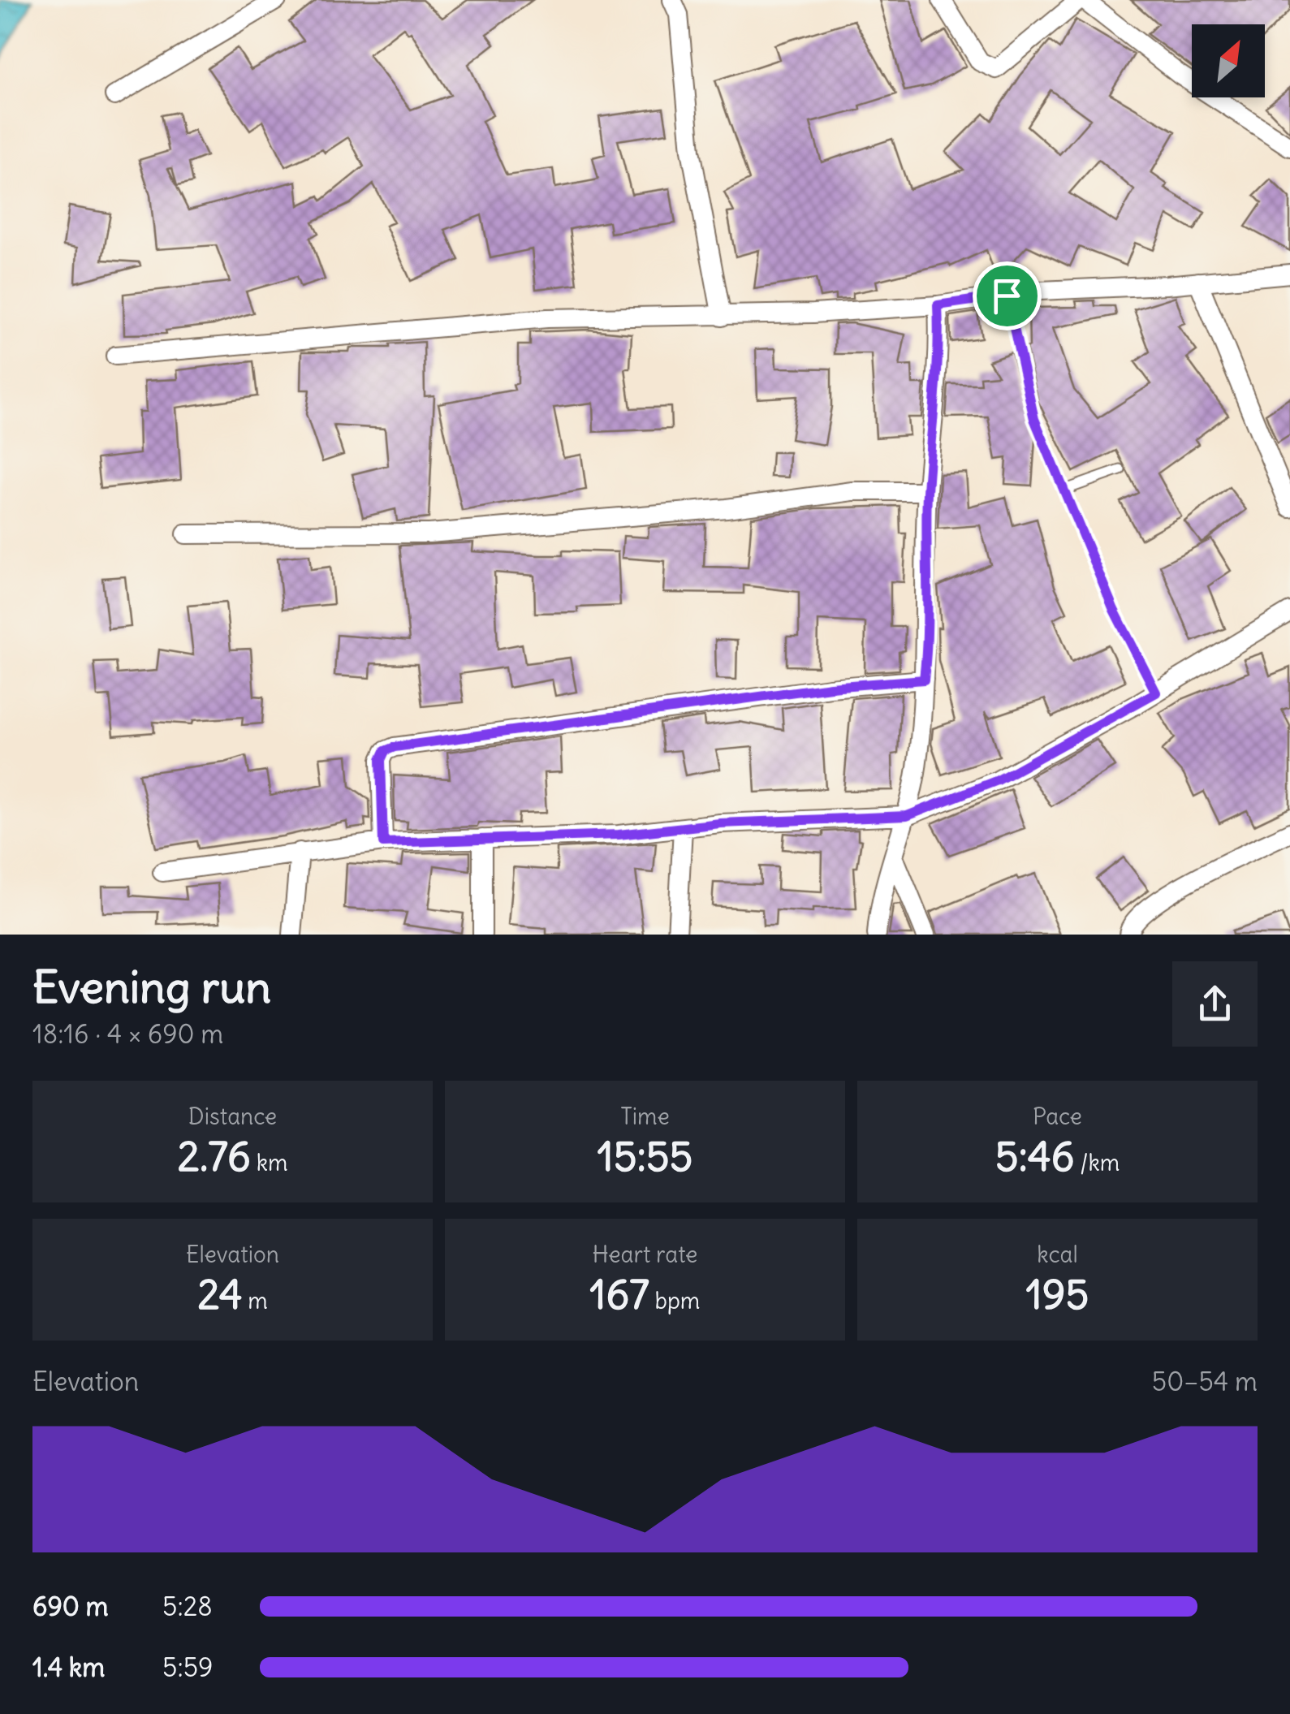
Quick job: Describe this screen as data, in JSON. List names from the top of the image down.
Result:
{
  "north": "top right",
  "page": {
    "heading": ["Evening run", "18:16 · 4 × 690 m"],
    "stats": [
      ["Distance", "2.76 km"],
      ["Time", "15:55"],
      ["Pace", "5:46 /km"],
      ["Elevation", "24 m"],
      ["Heart rate", "167 bpm"],
      ["kcal", "195"]
    ],
    "chart": ["Elevation", "50–54 m"],
    "list": [
      {
        "name": "690 m",
        "note": "5:28"
      },
      {
        "name": "1.4 km",
        "note": "5:59"
      }
    ]
  }
}
